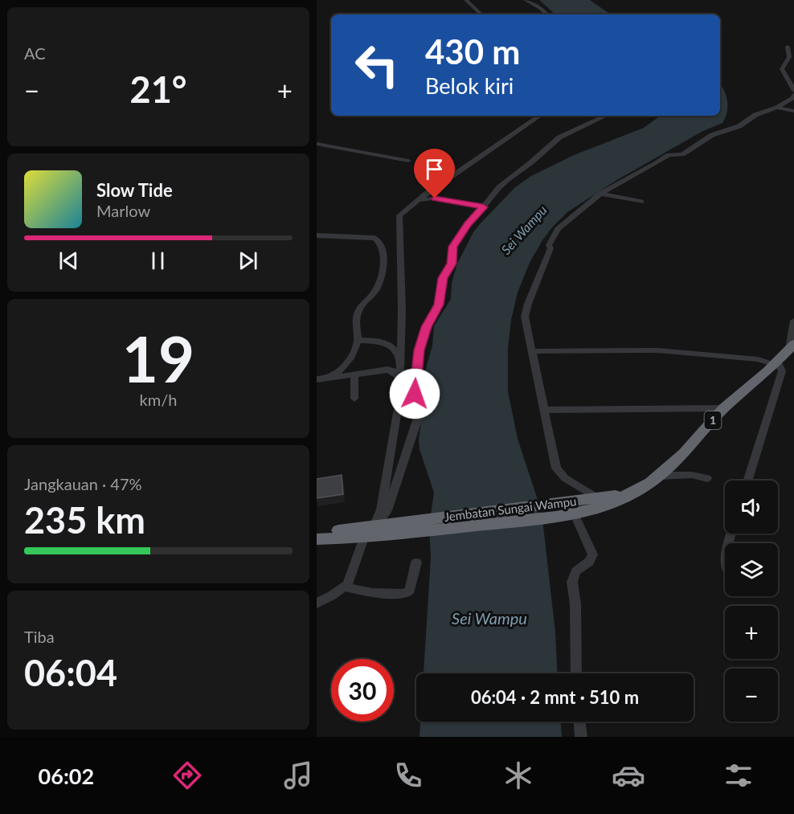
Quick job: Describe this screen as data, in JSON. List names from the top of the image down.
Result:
{
  "streets": {
    "highway": ["1", "Jembatan Sungai Wampu"]
  },
  "crossings": [
    ["1", "Jembatan Sungai Wampu"]
  ],
  "water": ["Sei Wampu"],
  "page": {
    "tile": [
      "AC",
      ["19", "km/h"],
      ["Jangkauan · 47%", "235 km"],
      ["Tiba", "06:04"]
    ],
    "turn": ["430 m", "Belok kiri"],
    "heat": ["−", "21°", "+"],
    "song": ["Slow Tide", "Marlow"],
    "map_buttons": ["+", "−"],
    "limit": "30",
    "trip": "06:04 · 2 mnt · 510 m",
    "tabs": "06:02"
  }
}
